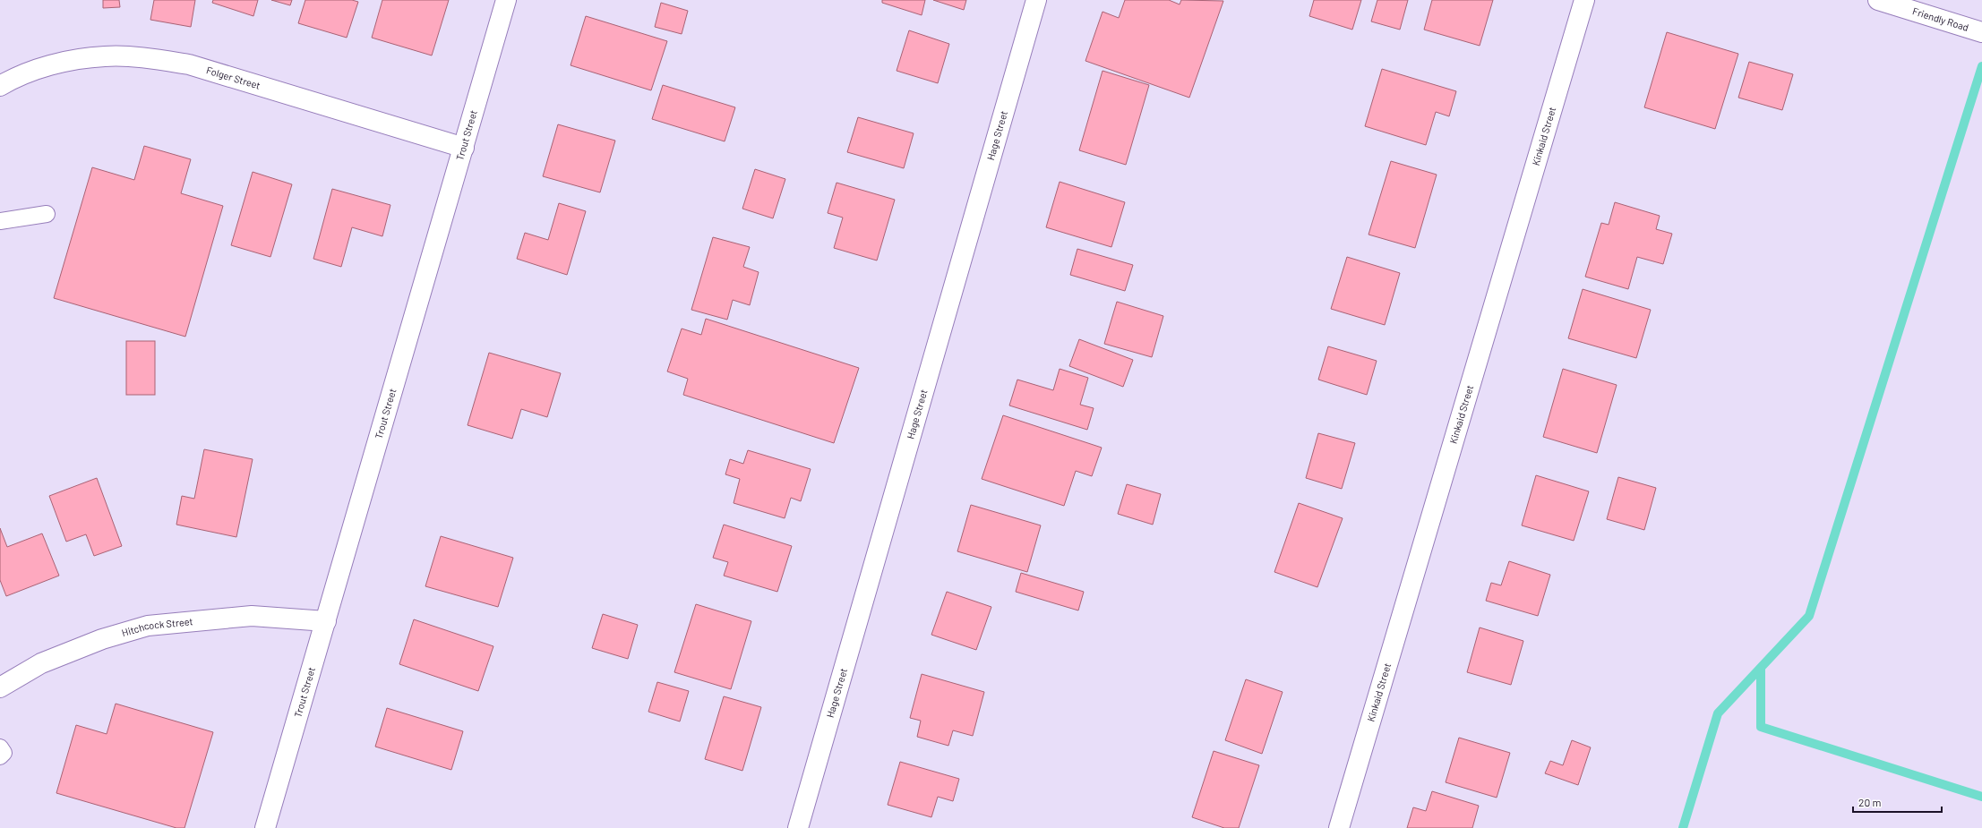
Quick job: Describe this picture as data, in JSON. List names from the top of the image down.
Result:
{
  "streets": {
    "street": [
      "Friendly Road",
      "Folger Street",
      "Hage Street",
      "Trout Street",
      "Kinkaid Street",
      "Hitchcock Street"
    ]
  },
  "crossings": [
    ["Folger Street", "Trout Street"],
    ["Trout Street", "Hitchcock Street"]
  ],
  "scale_bar": "20 m"
}
